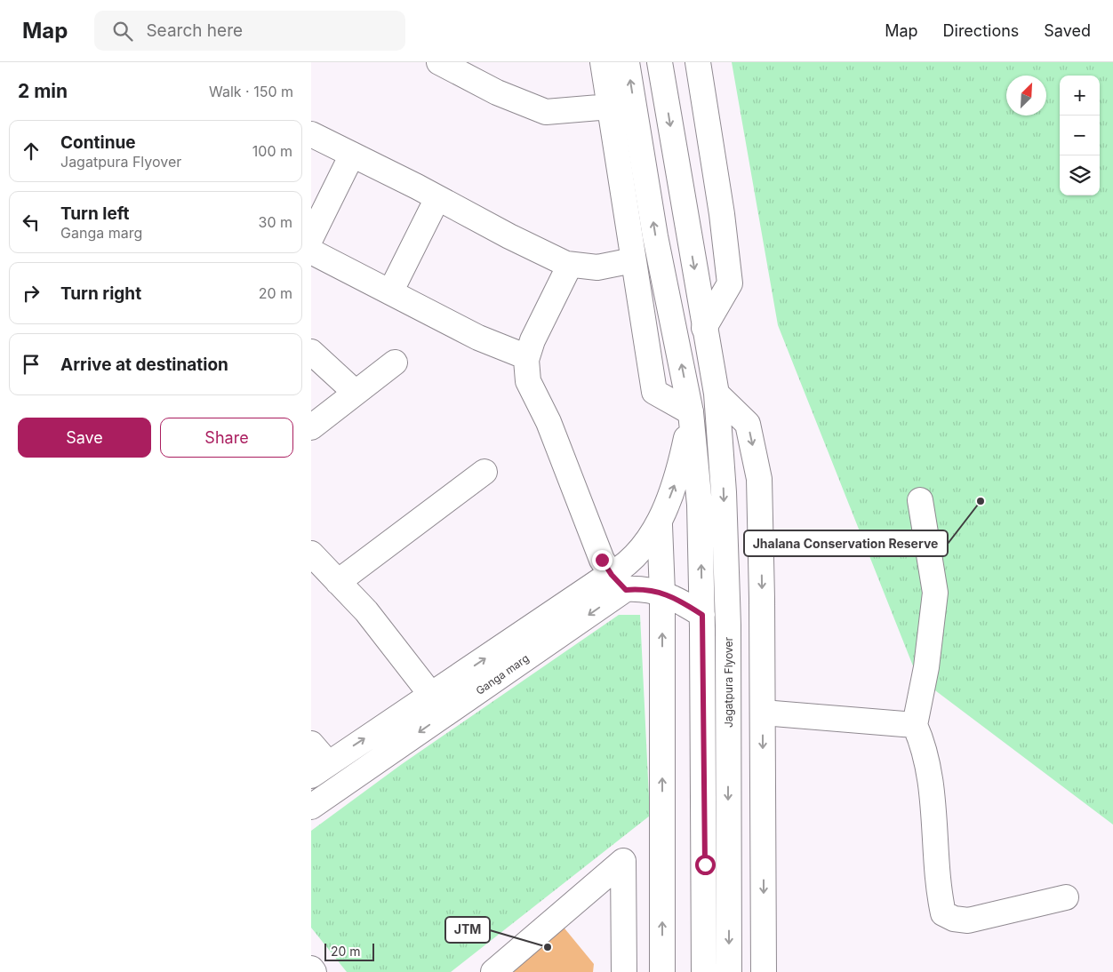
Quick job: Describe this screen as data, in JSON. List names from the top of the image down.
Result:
{
  "streets": {
    "main road": ["Ganga marg", "Jagatpura Flyover"]
  },
  "places": ["Jhalana Conservation Reserve", "JTM"],
  "scale_bar": "20 m",
  "north": "top right",
  "page": {
    "header": "Map",
    "search": "Search here",
    "nav": ["Map", "Directions", "Saved"],
    "heading": ["2 min", "Walk · 150 m"],
    "map_buttons": ["+", "−"],
    "list": [
      ["Continue", "Jagatpura Flyover", "100 m"],
      ["Turn left", "Ganga marg", "30 m"],
      ["Turn right", "20 m"],
      "Arrive at destination"
    ],
    "buttons": ["Save", "Share"],
    "scale": "20 m"
  }
}
